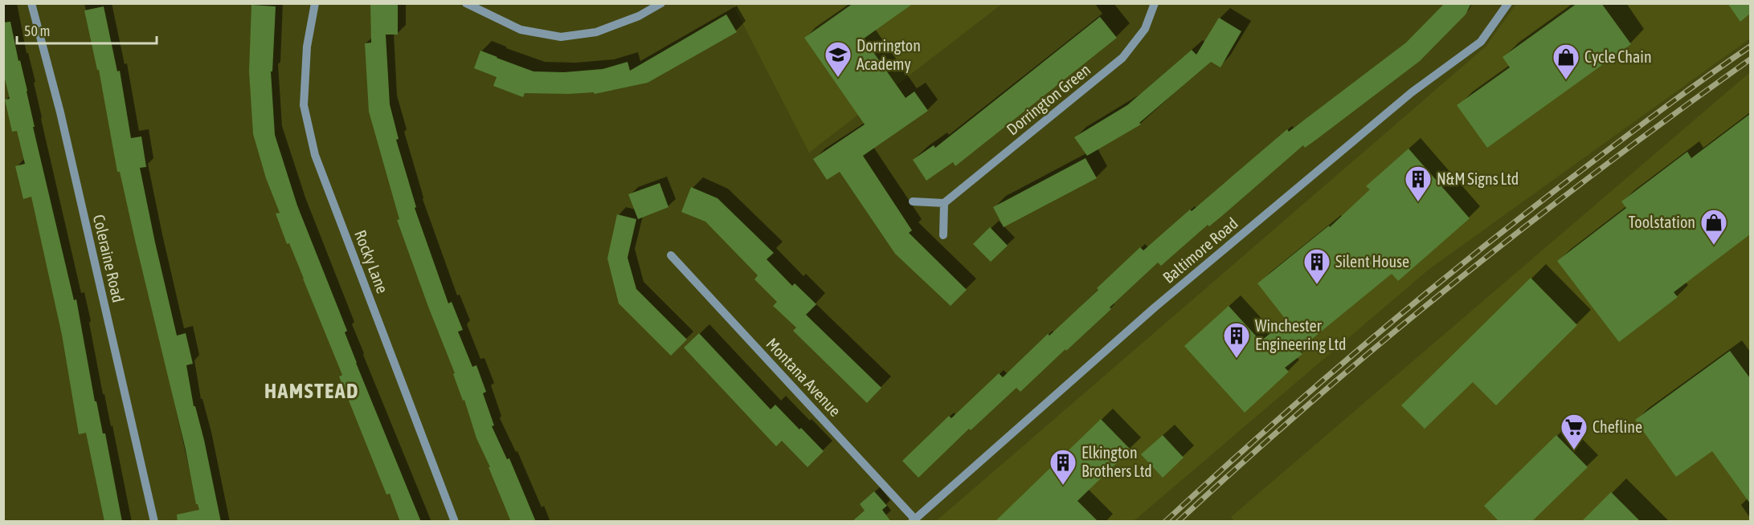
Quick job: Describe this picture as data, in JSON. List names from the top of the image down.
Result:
{
  "streets": {
    "street": [
      "Dorrington Green",
      "Baltimore Road",
      "Coleraine Road",
      "Rocky Lane",
      "Montana Avenue"
    ]
  },
  "crossings": [
    ["Baltimore Road", "Montana Avenue"]
  ],
  "districts": ["HAMSTEAD"],
  "places": {
    "school or university": ["Dorrington Academy"],
    "shop": ["Cycle Chain", "Toolstation"],
    "building": [
      "N&M Signs Ltd",
      "Silent House",
      "Winchester Engineering Ltd",
      "Elkington Brothers Ltd"
    ],
    "supermarket": ["Chefline"]
  },
  "scale_bar": "50 m"
}
